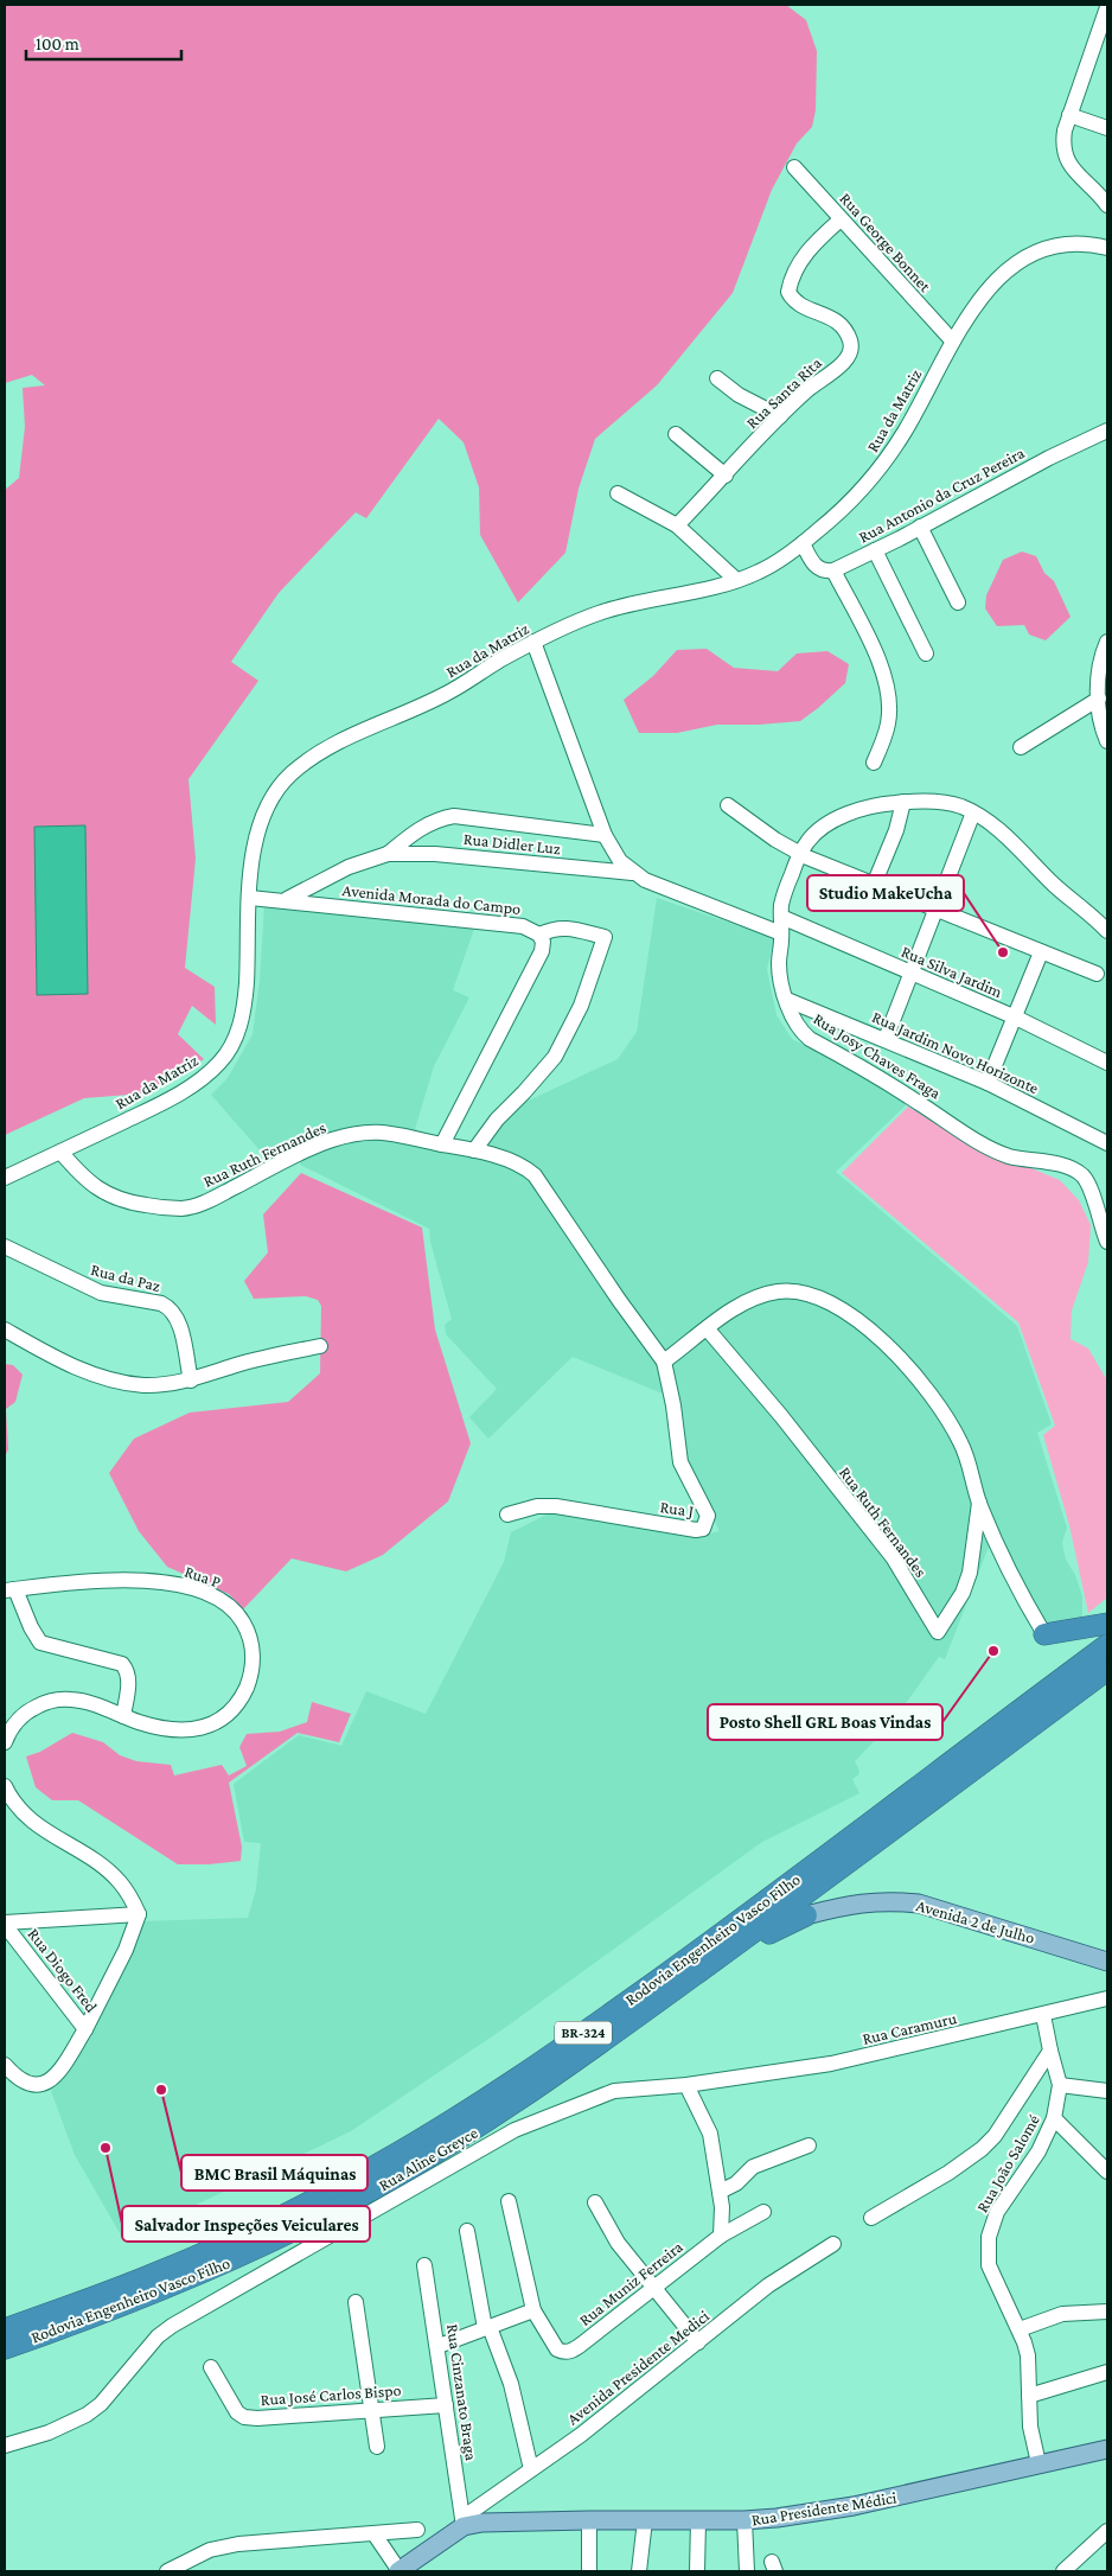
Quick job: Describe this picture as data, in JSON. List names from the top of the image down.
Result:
{
  "streets": {
    "highway": ["Rodovia Engenheiro Vasco Filho", "BR-324"],
    "main road": ["Avenida 2 de Julho", "Rua Presidente Médici"],
    "street": [
      "Rua George Bonnet",
      "Rua Santa Rita",
      "Rua da Matriz",
      "Rua Antonio da Cruz Pereira",
      "Rua Didler Luz",
      "Avenida Morada do Campo",
      "Rua Silva Jardim",
      "Rua Jardim Novo Horizonte",
      "Rua Josy Chaves Fraga",
      "Rua Ruth Fernandes",
      "Rua da Paz",
      "Rua J",
      "Rua P",
      "Rua Diogo Fred",
      "Rua Caramuru",
      "Rua Aline Greyce",
      "Rua João Salomé",
      "Rua Muniz Ferreira",
      "Avenida Presidente Medici",
      "Rua Cinzanato Braga",
      "Rua José Carlos Bispo"
    ]
  },
  "crossings": [
    ["Rua George Bonnet", "Rua Santa Rita"],
    ["Rua George Bonnet", "Rua da Matriz"],
    ["Rua da Matriz", "Avenida Morada do Campo"],
    ["Rua da Matriz", "Rua Ruth Fernandes"],
    ["Rua Didler Luz", "Avenida Morada do Campo"],
    ["Rua Silva Jardim", "Rua Josy Chaves Fraga"],
    ["Rua Jardim Novo Horizonte", "Rua Josy Chaves Fraga"],
    ["Rua Ruth Fernandes", "Rua J"],
    ["Rua Caramuru", "Rua Aline Greyce"],
    ["Rua João Salomé", "Rua Presidente Médici"],
    ["Avenida Presidente Medici", "Rua Cinzanato Braga"],
    ["Avenida Presidente Medici", "Rua Presidente Médici"],
    ["Rua Cinzanato Braga", "Rua José Carlos Bispo"],
    ["Rua Cinzanato Braga", "Rua Presidente Médici"]
  ],
  "places": [
    "Studio MakeUcha",
    "Posto Shell GRL Boas Vindas",
    "BMC Brasil Máquinas",
    "Salvador Inspeções Veiculares"
  ],
  "scale_bar": "100 m"
}
